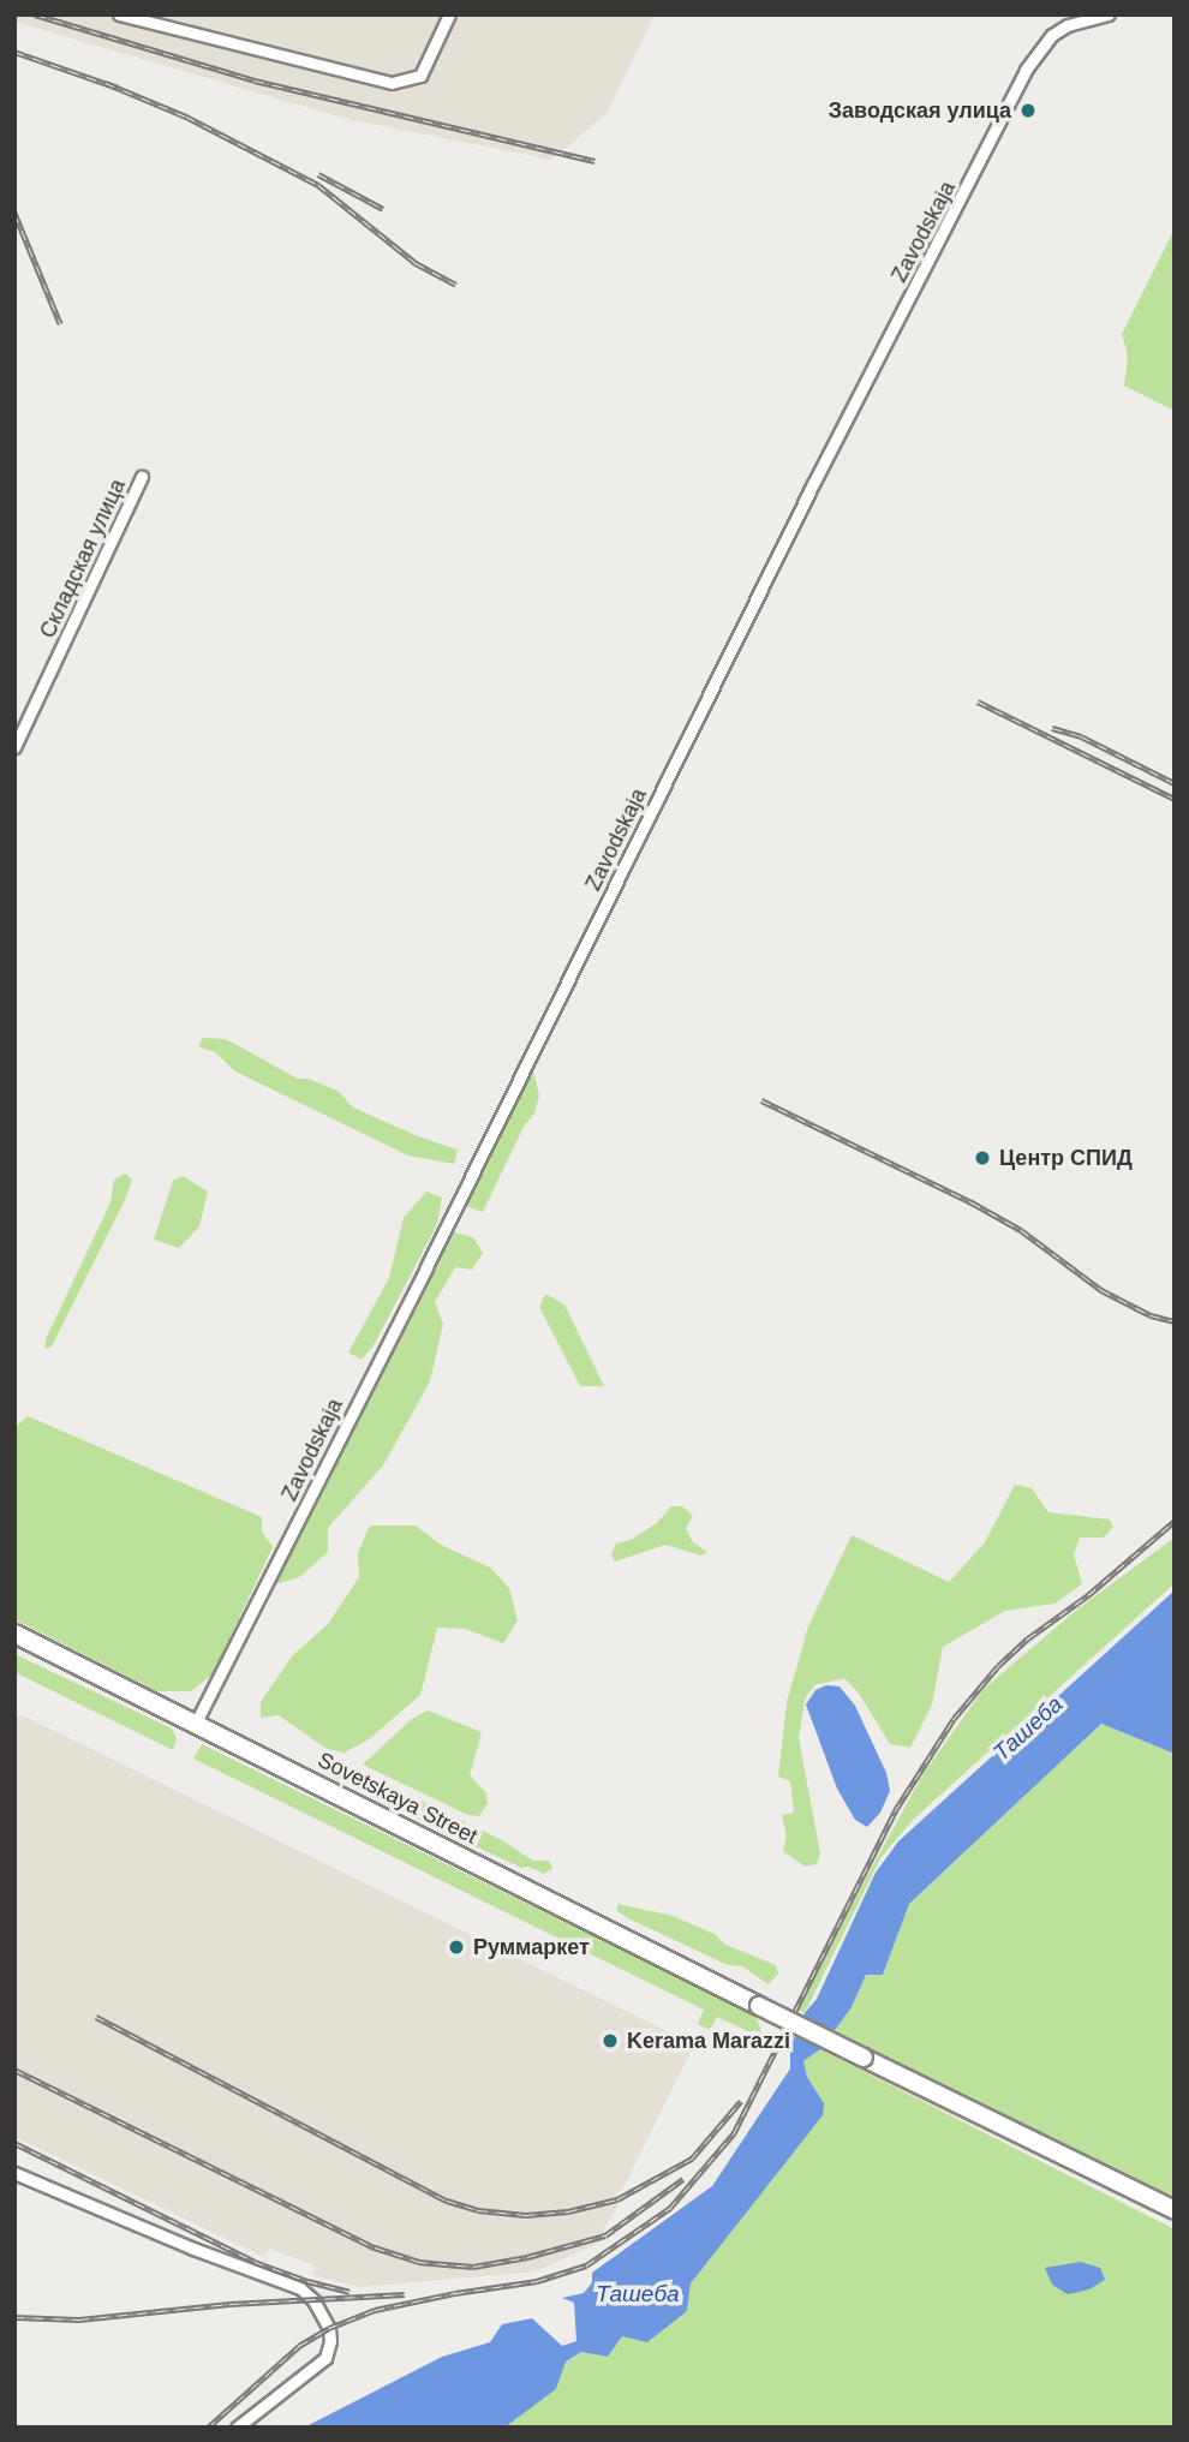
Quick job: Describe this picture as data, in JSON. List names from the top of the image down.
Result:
{
  "streets": {
    "main road": ["Sovetskaya Street"],
    "street": ["Zavodskaja", "Складская улица"]
  },
  "crossings": [
    ["Zavodskaja", "Sovetskaya Street"]
  ],
  "water": ["Ташеба"],
  "places": [
    "Заводская улица",
    "Центр СПИД",
    "Руммаркет",
    "Kerama Marazzi"
  ]
}
